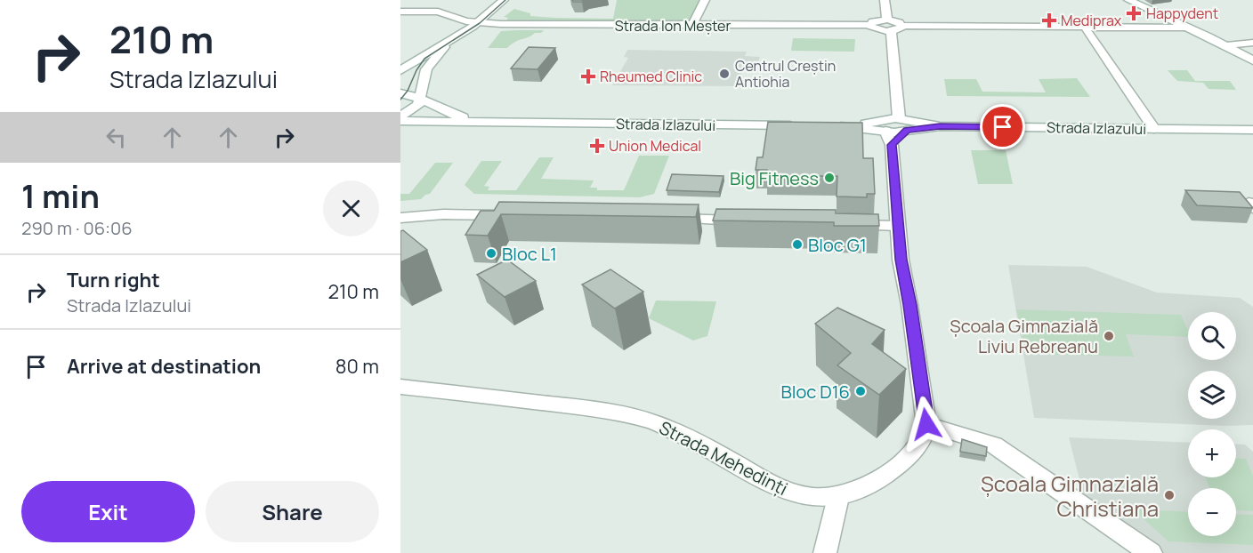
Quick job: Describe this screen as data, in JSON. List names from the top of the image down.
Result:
{
  "streets": {
    "street": ["Strada Ion Meșter", "Strada Izlazului", "Strada Mehedinți"]
  },
  "places": {
    "health": [
      "Happydent",
      "Mediprax",
      "Rheumed Clinic",
      "Union Medical"
    ],
    "other": [
      "Centrul Creștin Antiohia",
      "Big Fitness",
      "Bloc G1",
      "Bloc L1",
      "Școala Gimnazială Liviu Rebreanu",
      "Bloc D16",
      "Școala Gimnazială Christiana"
    ]
  },
  "page": {
    "turn": ["210 m", "Strada Izlazului"],
    "heading": ["1 min", "290 m · 06:06"],
    "list": [
      {
        "name": "Turn right",
        "note": "Strada Izlazului",
        "value": "210 m"
      },
      {
        "name": "Arrive at destination",
        "value": "80 m"
      }
    ],
    "map_buttons": ["+", "−"],
    "buttons": ["Exit", "Share"]
  }
}
